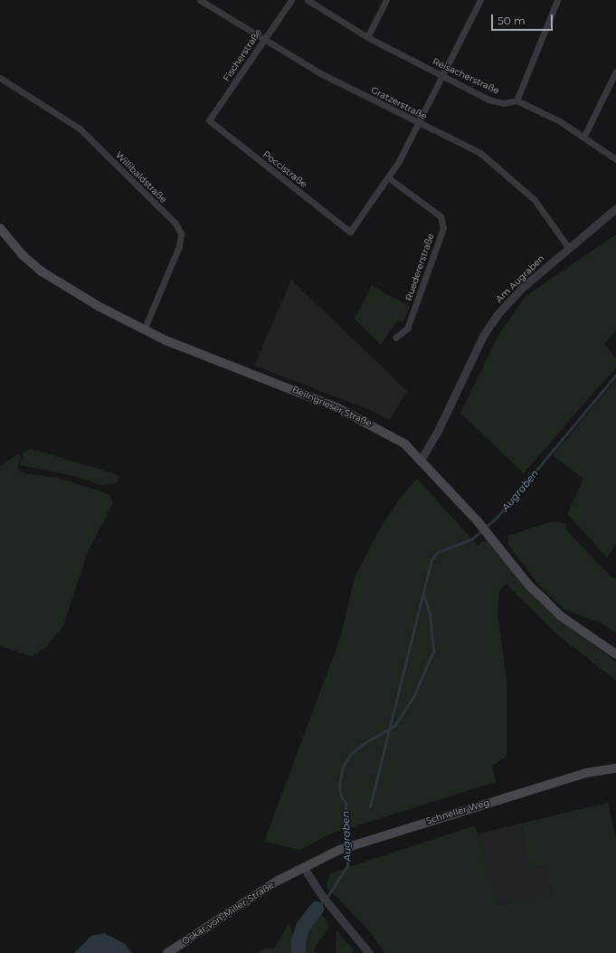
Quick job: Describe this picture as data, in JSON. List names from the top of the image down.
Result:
{
  "streets": {
    "main road": ["Beilngrieser Straße", "Schneller Weg", "Oskar-von-Miller-Straße"],
    "street": [
      "Fischerstraße",
      "Reisacherstraße",
      "Gratzerstraße",
      "Poccistraße",
      "Willibaldstraße",
      "Ruedererstraße",
      "Am Augraben"
    ]
  },
  "crossings": [
    ["Fischerstraße", "Gratzerstraße"],
    ["Fischerstraße", "Poccistraße"],
    ["Gratzerstraße", "Am Augraben"],
    ["Poccistraße", "Ruedererstraße"],
    ["Willibaldstraße", "Beilngrieser Straße"],
    ["Am Augraben", "Beilngrieser Straße"],
    ["Schneller Weg", "Oskar-von-Miller-Straße"]
  ],
  "water": ["Augraben"],
  "scale_bar": "50 m"
}
